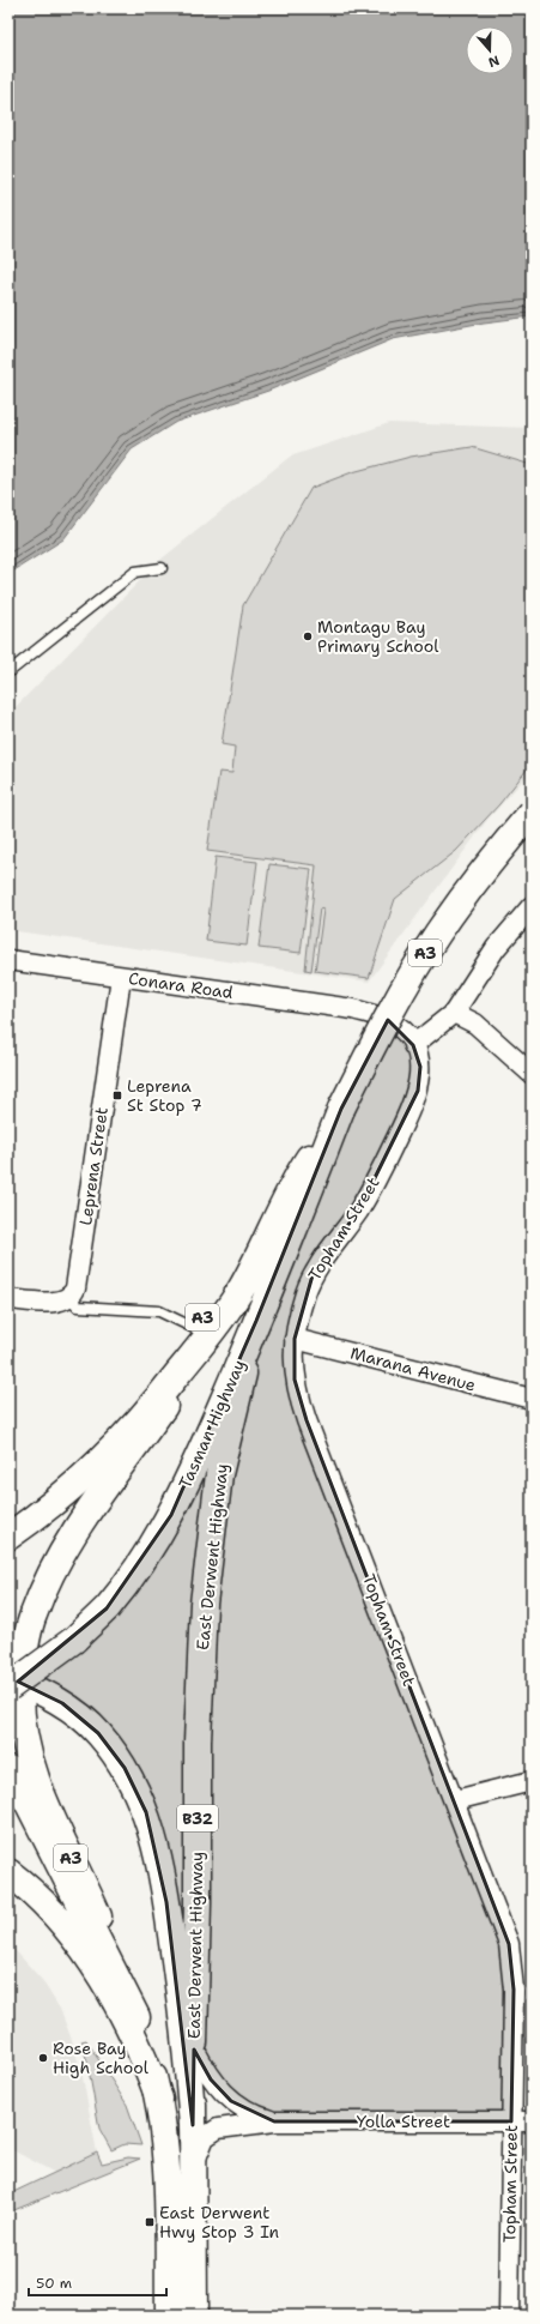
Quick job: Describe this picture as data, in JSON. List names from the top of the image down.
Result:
{
  "streets": {
    "main road": [
      "A3",
      "Tasman Highway",
      "East Derwent Highway",
      "B32"
    ],
    "street": [
      "Conara Road",
      "Leprena Street",
      "Topham Street",
      "Marana Avenue",
      "Yolla Street"
    ]
  },
  "crossings": [
    ["A3", "Tasman Highway"],
    ["A3", "B32"],
    ["Conara Road", "Leprena Street"],
    ["Conara Road", "Topham Street"],
    ["Topham Street", "Marana Avenue"],
    ["Topham Street", "Yolla Street"],
    ["Tasman Highway", "East Derwent Highway"],
    ["Tasman Highway", "B32"],
    ["East Derwent Highway", "B32"],
    ["East Derwent Highway", "Yolla Street"]
  ],
  "places": {
    "other": ["Montagu Bay Primary School", "Rose Bay High School"],
    "transit": ["Leprena St Stop 7", "East Derwent Hwy Stop 3 In"]
  },
  "scale_bar": "50 m",
  "north": "bottom"
}
